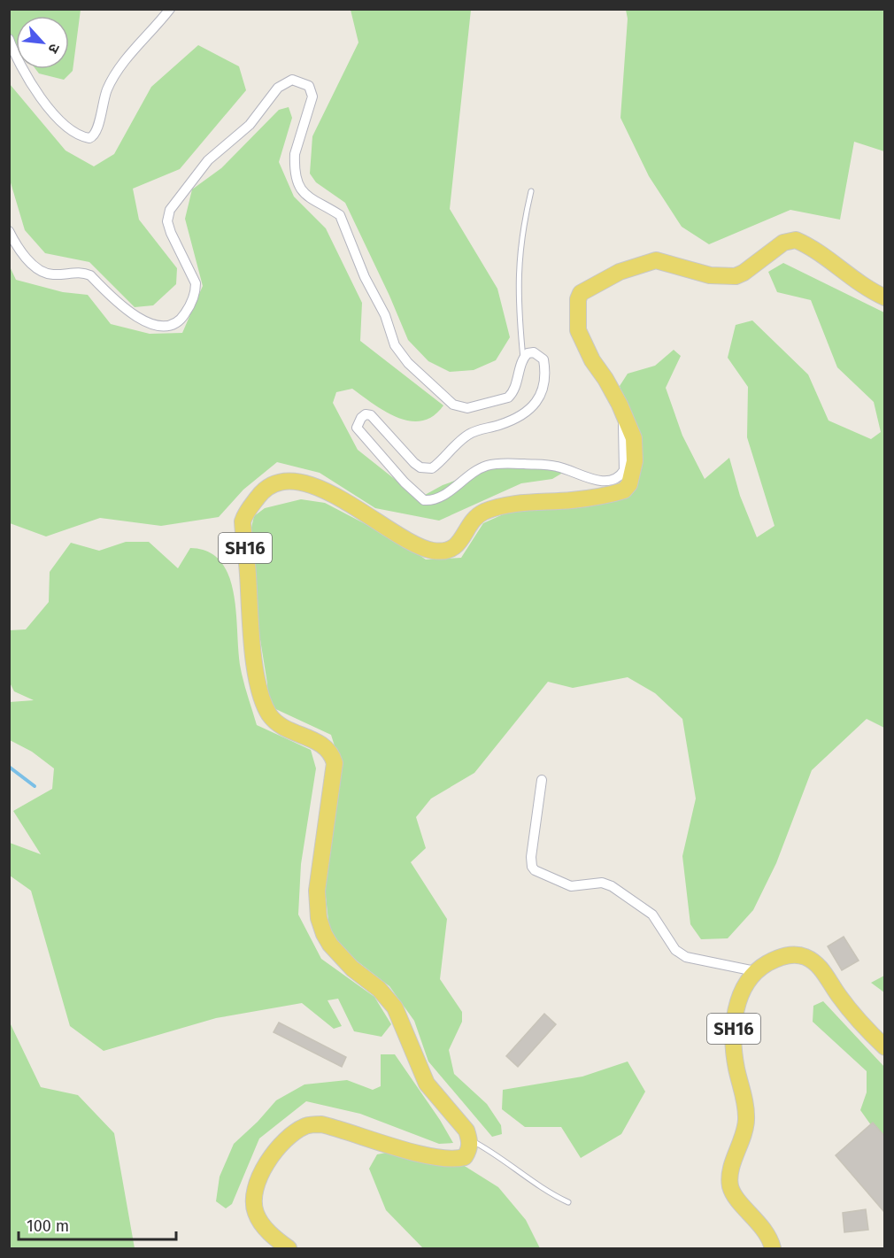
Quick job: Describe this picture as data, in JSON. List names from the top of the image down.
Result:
{
  "streets": {
    "main road": ["SH16"]
  },
  "scale_bar": "100 m",
  "north": "bottom right"
}
